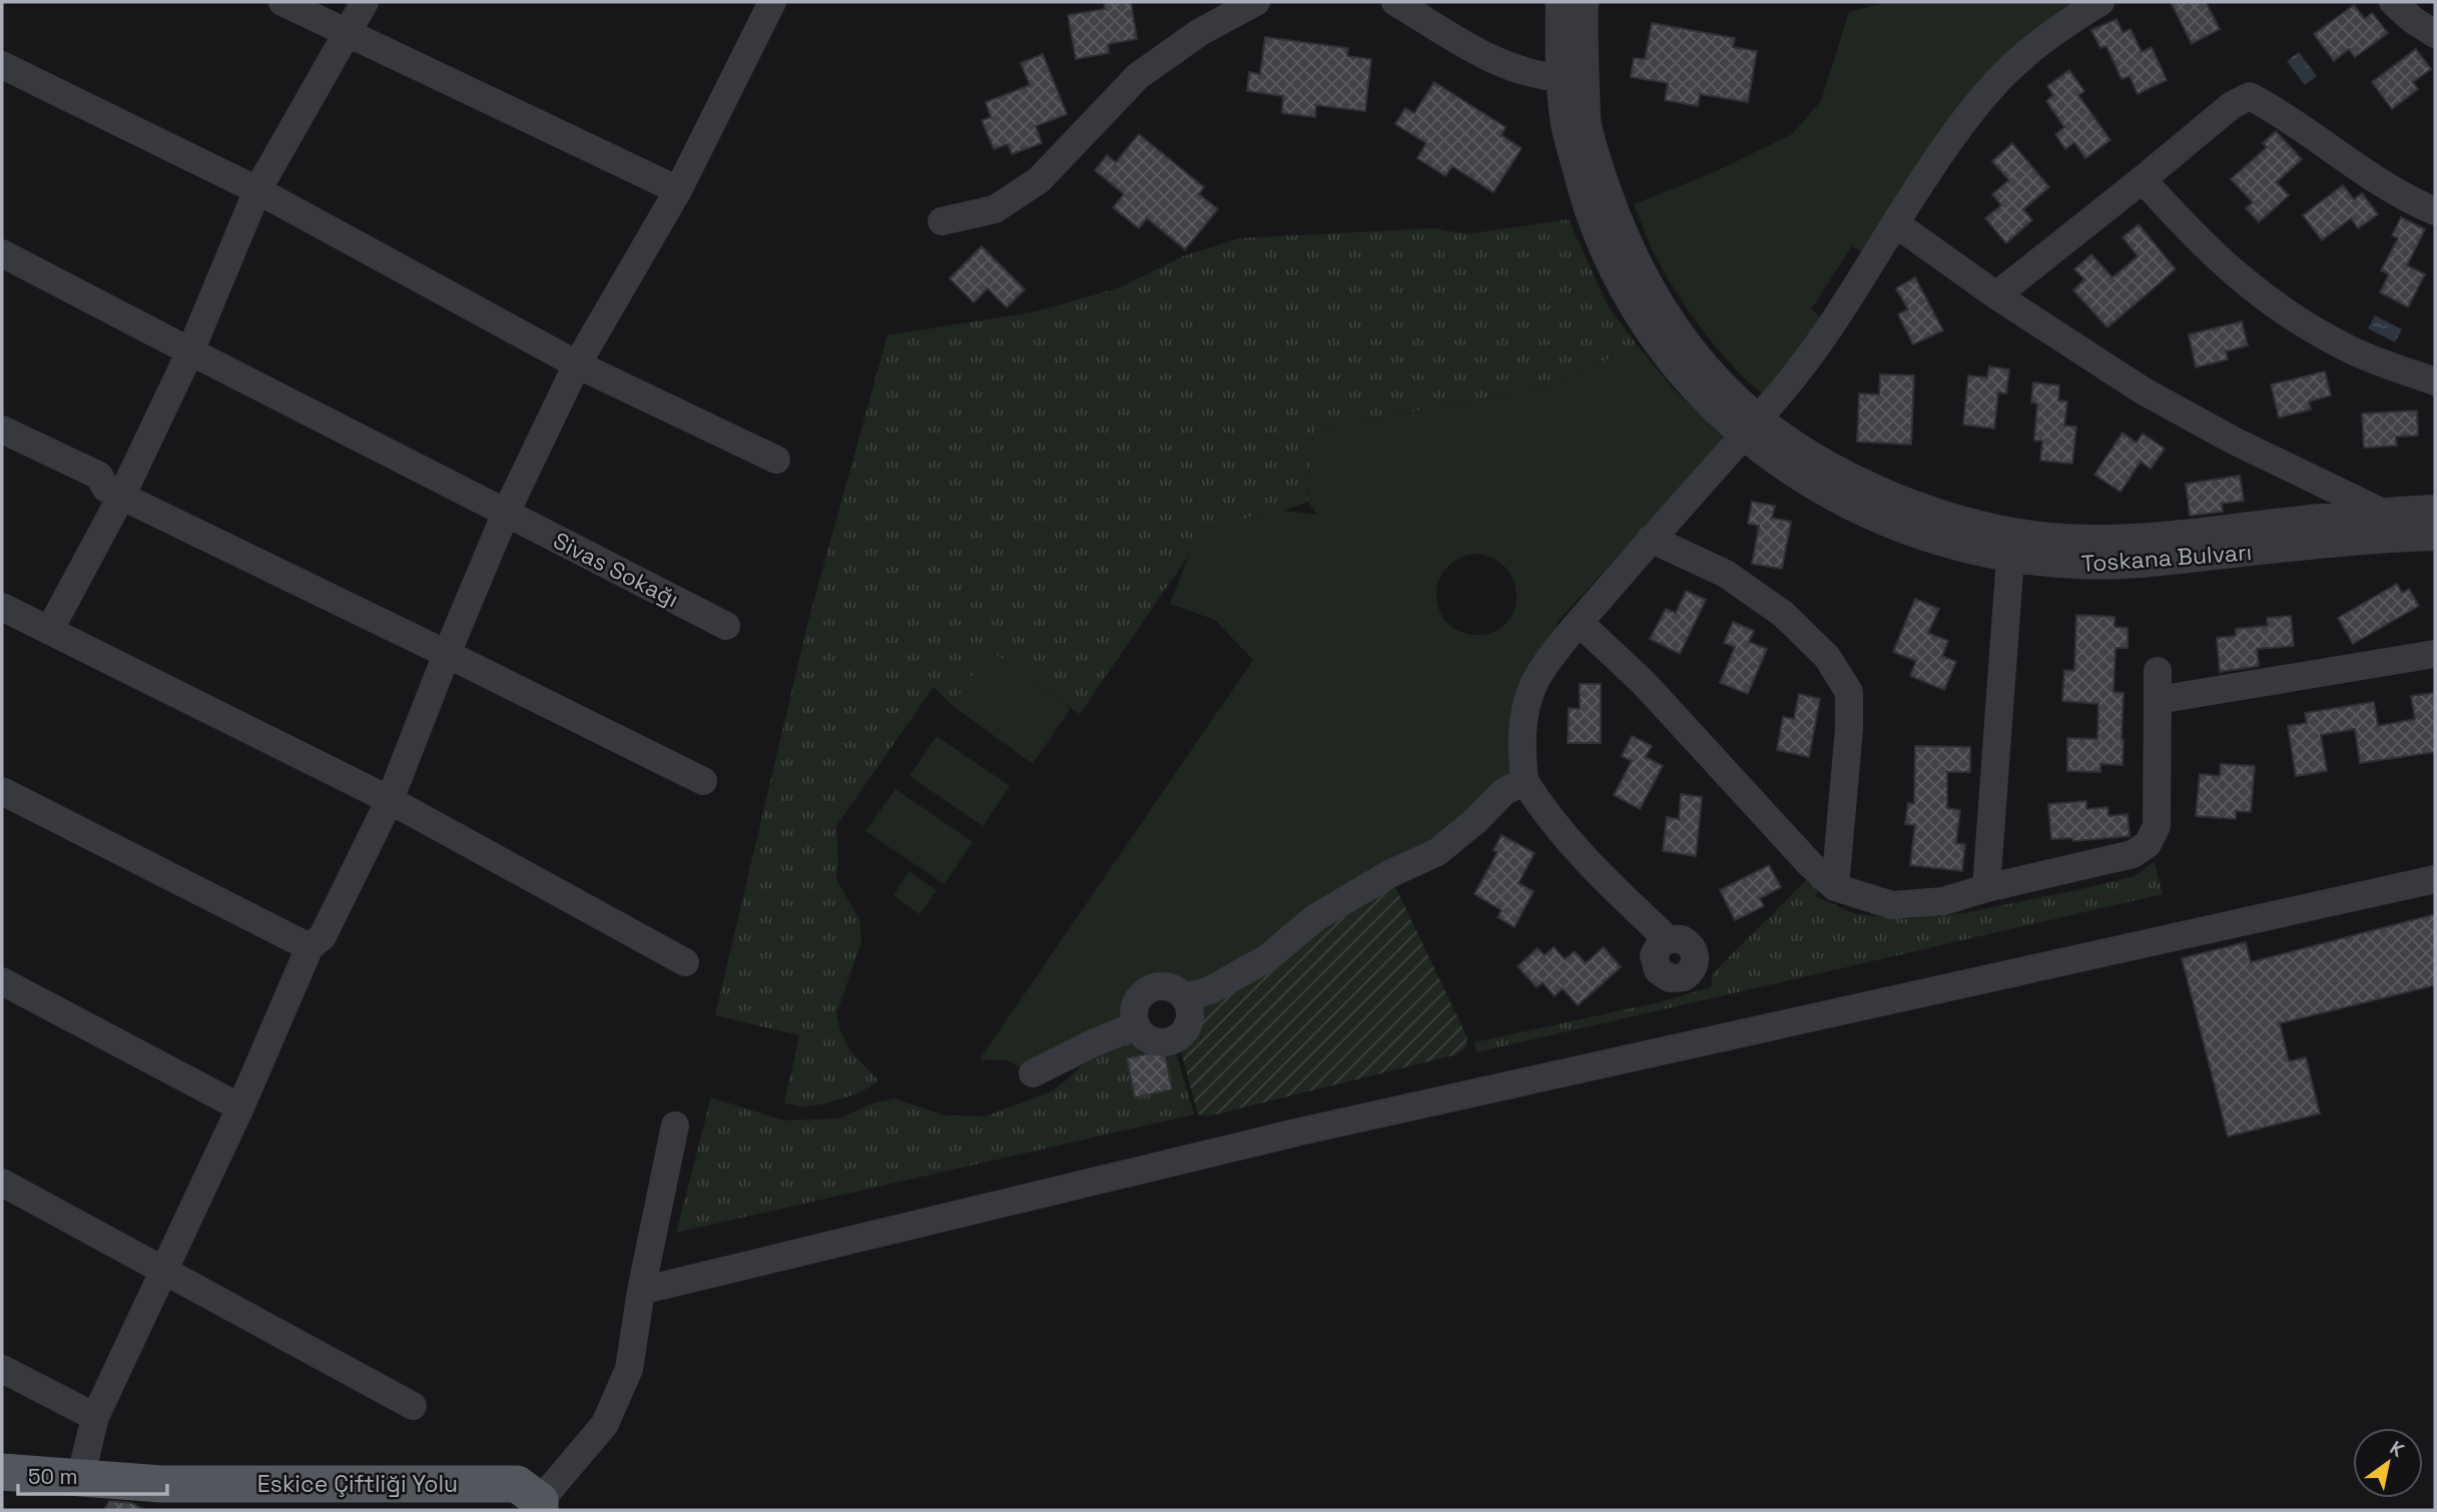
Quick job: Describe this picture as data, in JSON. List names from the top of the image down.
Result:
{
  "streets": {
    "main road": ["Eskice Çiftliği Yolu"],
    "street": ["Toskana Bulvarı", "Sivas Sokağı"]
  },
  "scale_bar": "50 m",
  "north": "top right"
}
